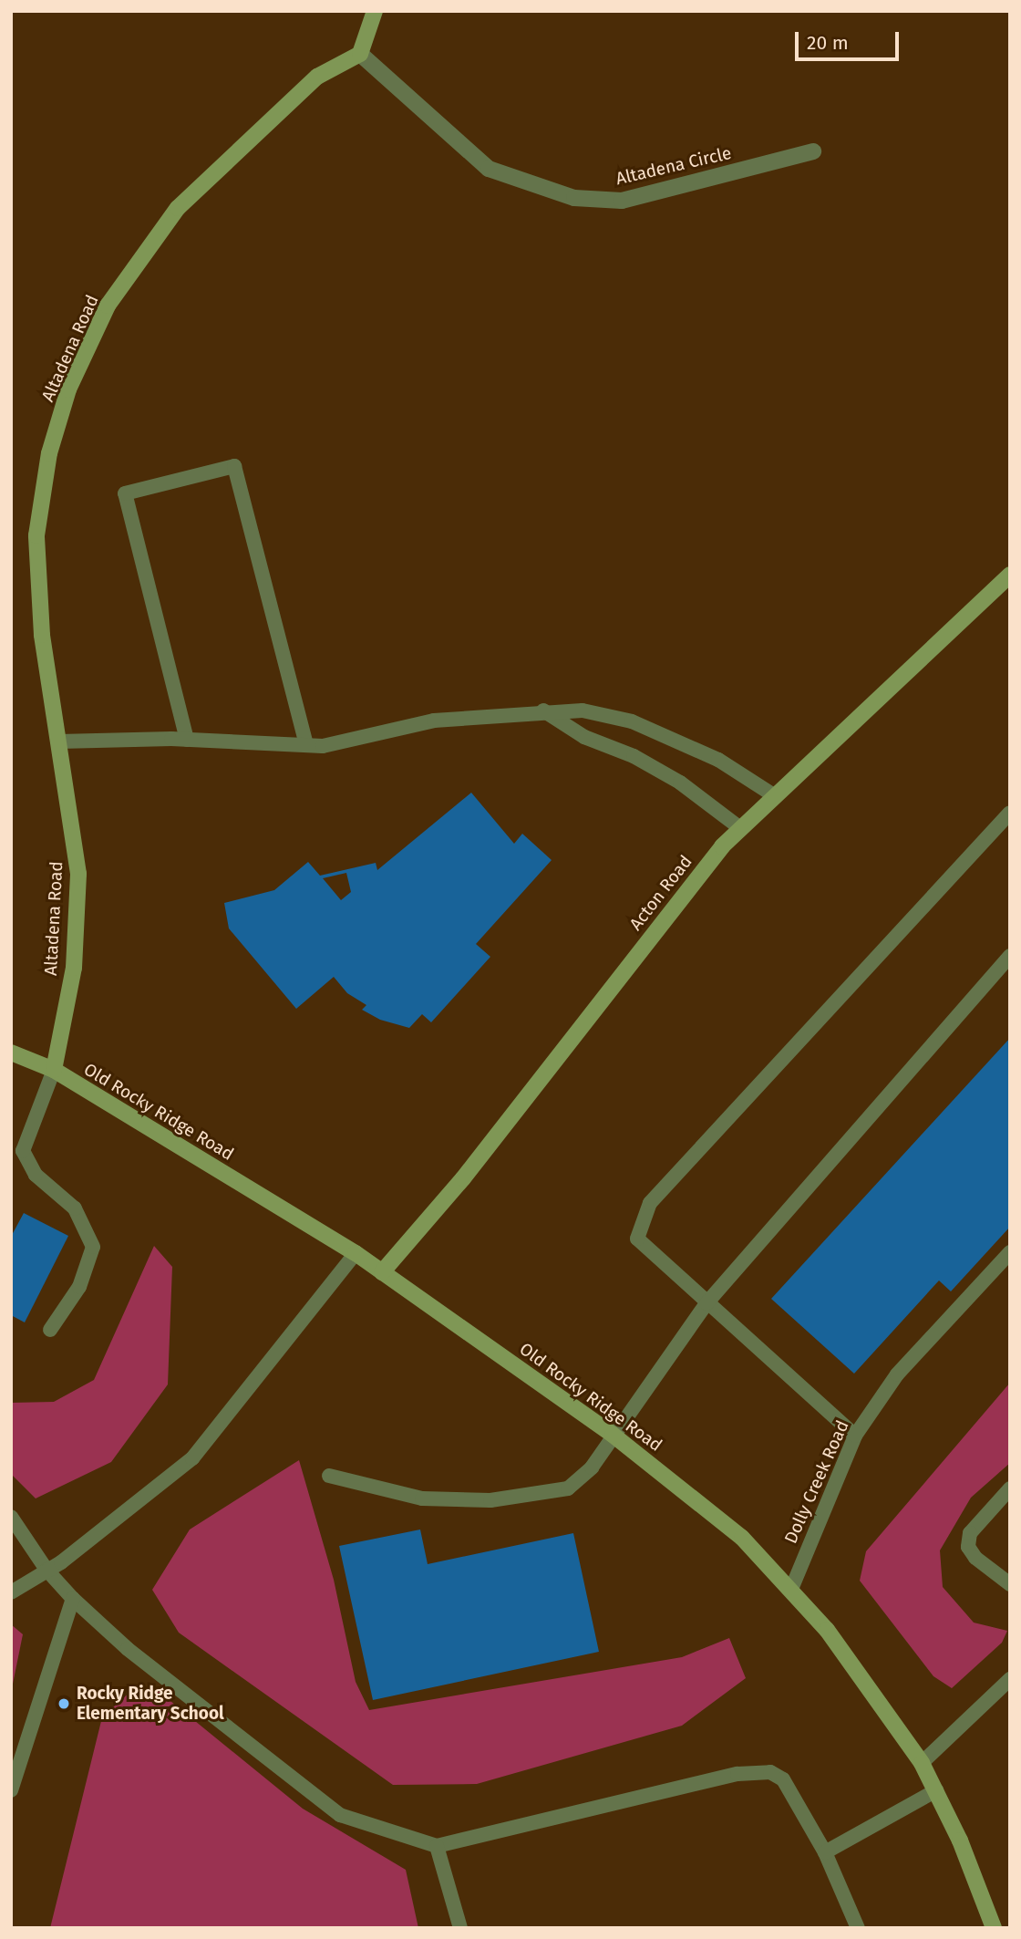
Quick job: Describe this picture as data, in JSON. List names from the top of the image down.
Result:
{
  "streets": {
    "street": [
      "Altadena Circle",
      "Altadena Road",
      "Acton Road",
      "Old Rocky Ridge Road"
    ],
    "lane": ["Dolly Creek Road"]
  },
  "crossings": [
    ["Altadena Circle", "Altadena Road"],
    ["Altadena Road", "Old Rocky Ridge Road"],
    ["Acton Road", "Old Rocky Ridge Road"],
    ["Old Rocky Ridge Road", "Dolly Creek Road"]
  ],
  "places": ["Rocky Ridge Elementary School"],
  "scale_bar": "20 m"
}
